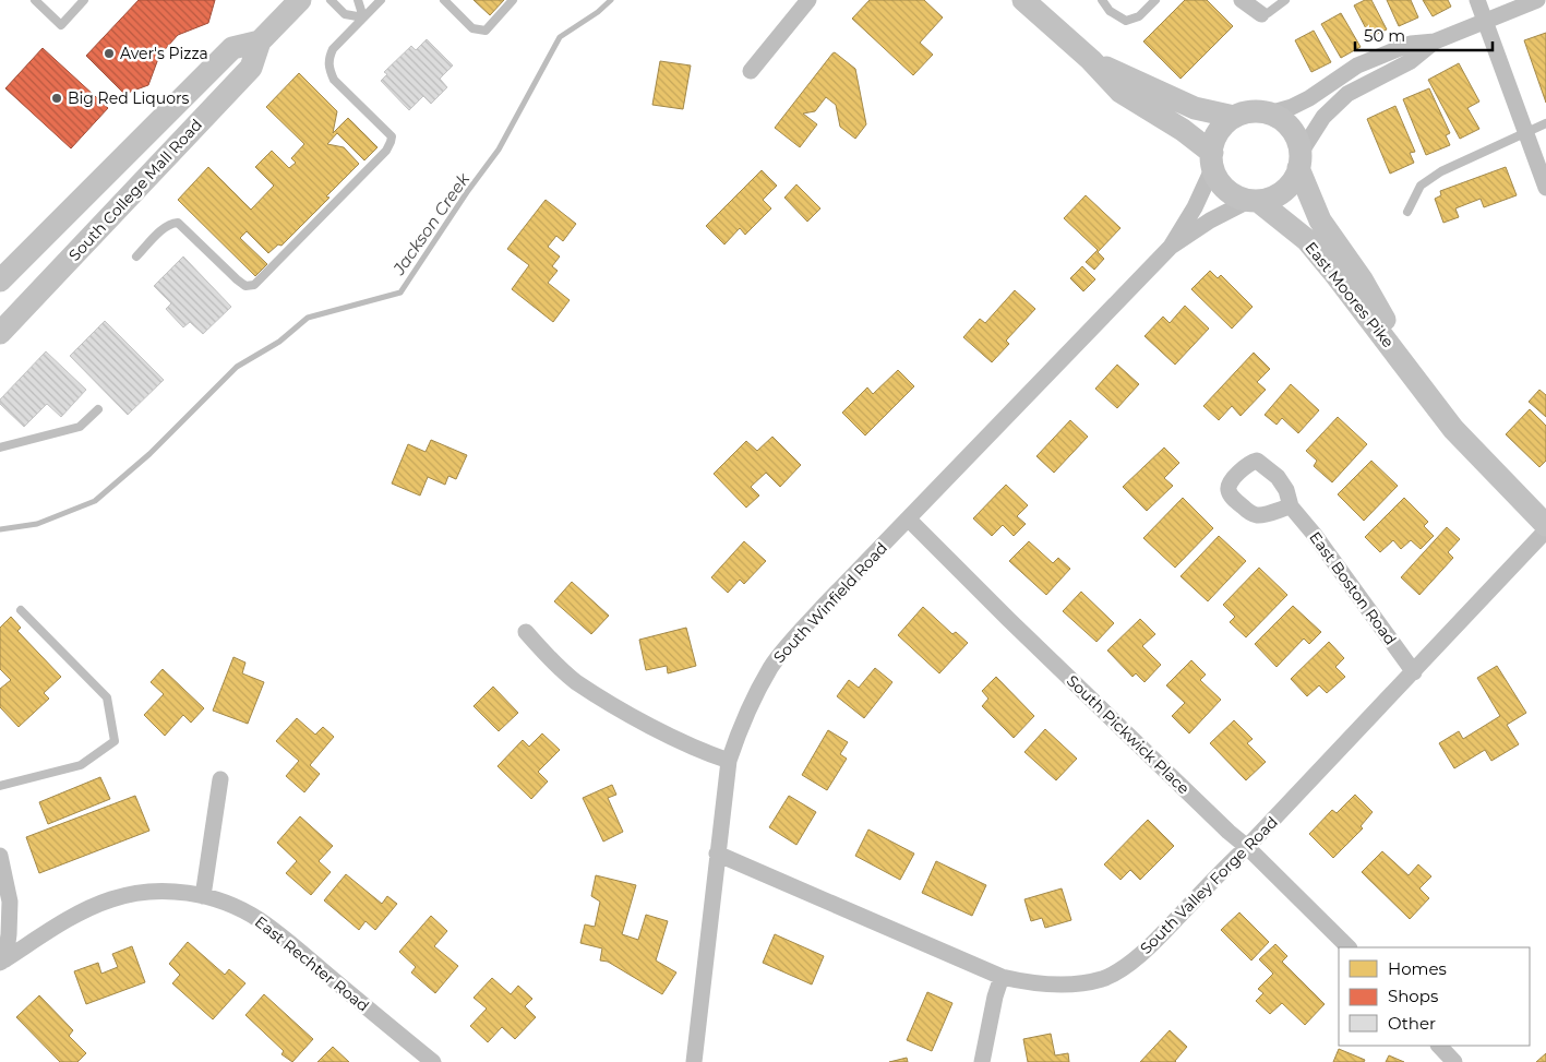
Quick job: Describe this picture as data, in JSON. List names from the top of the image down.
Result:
{
  "streets": {
    "main road": ["South College Mall Road", "East Moores Pike"],
    "street": [
      "East Boston Road",
      "South Winfield Road",
      "South Pickwick Place",
      "South Valley Forge Road",
      "East Rechter Road"
    ]
  },
  "crossings": [
    ["East Moores Pike", "South Winfield Road"],
    ["East Boston Road", "South Valley Forge Road"],
    ["South Winfield Road", "South Pickwick Place"],
    ["South Winfield Road", "South Valley Forge Road"],
    ["South Pickwick Place", "South Valley Forge Road"]
  ],
  "water": ["Jackson Creek"],
  "places": ["Aver's Pizza", "Big Red Liquors"],
  "legend": ["Homes", "Shops", "Other"],
  "scale_bar": "50 m"
}
